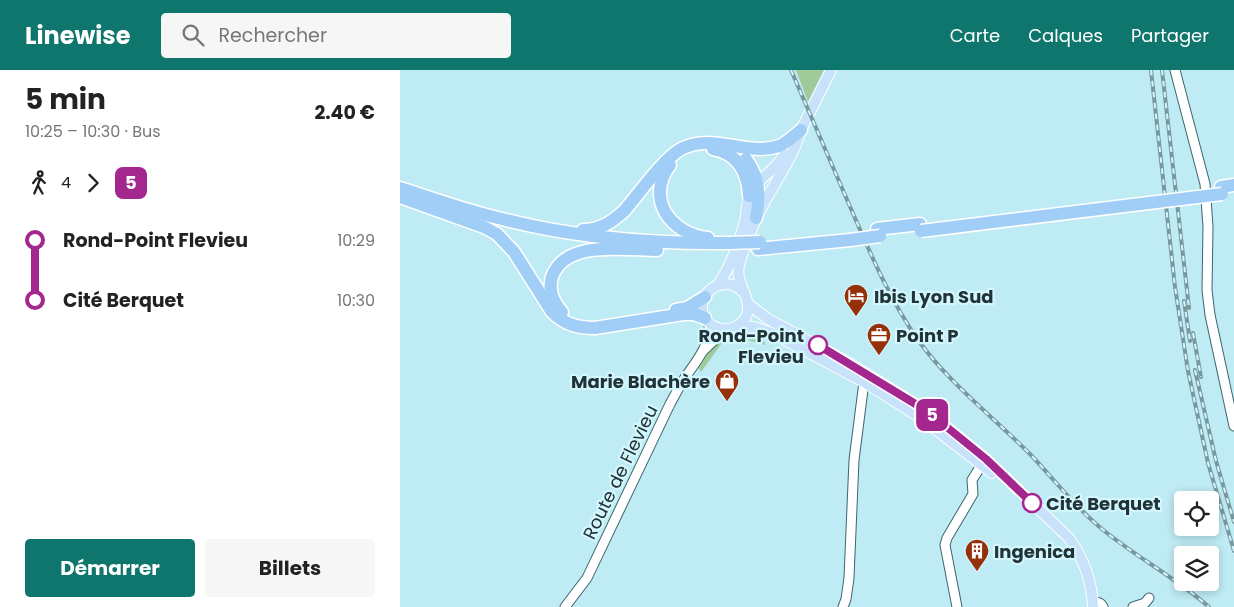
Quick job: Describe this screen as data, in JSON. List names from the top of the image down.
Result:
{
  "streets": {
    "street": ["Route de Flevieu"]
  },
  "places": {
    "hotel": ["Ibis Lyon Sud"],
    "other": ["Rond-Point Flevieu", "Cité Berquet"],
    "office": ["Point P"],
    "shop": ["Marie Blachère"],
    "building": ["Ingenica"]
  },
  "lines": ["bus line 5"],
  "page": {
    "header": "Linewise",
    "search": "Rechercher",
    "nav": ["Carte", "Calques", "Partager"],
    "heading": ["5 min", "10:25 – 10:30 · Bus", "2.40 €"],
    "on_map": "5",
    "legs": ["4", "5"],
    "list": [
      {
        "name": "Rond-Point Flevieu",
        "value": "10:29"
      },
      {
        "name": "Cité Berquet",
        "value": "10:30"
      }
    ],
    "buttons": ["Démarrer", "Billets"]
  }
}
